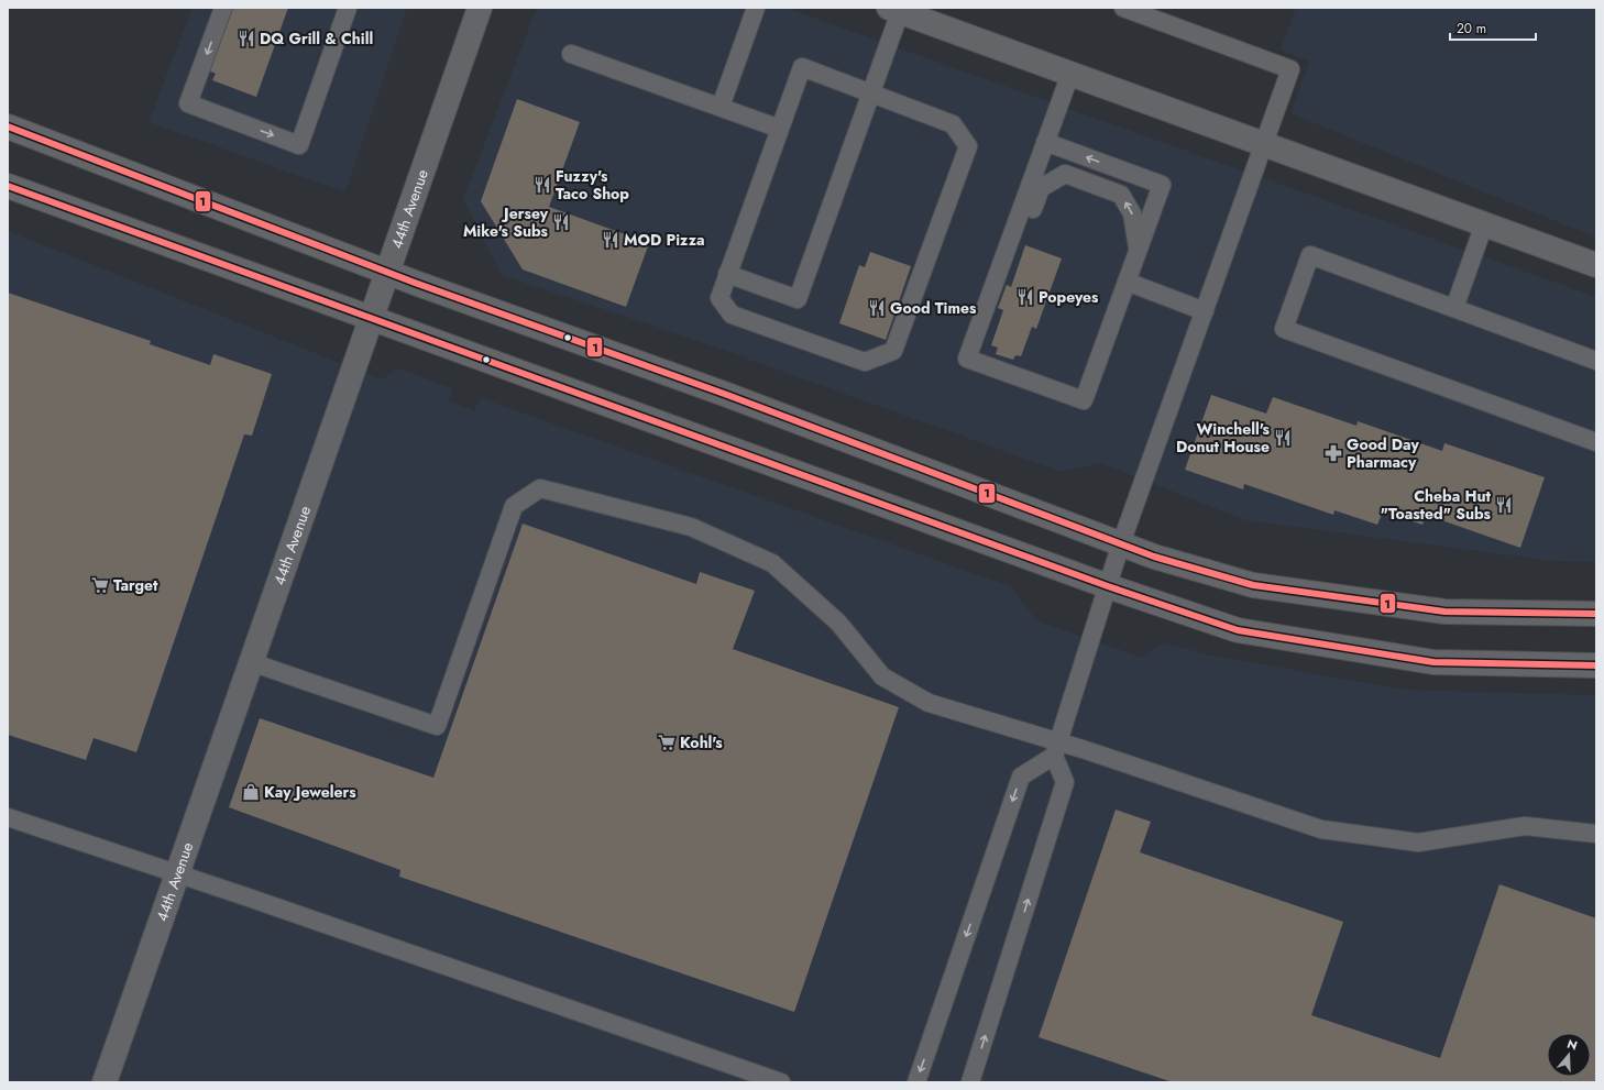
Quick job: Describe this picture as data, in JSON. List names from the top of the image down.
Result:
{
  "streets": {
    "street": ["44th Avenue"]
  },
  "places": {
    "restaurant": [
      "DQ Grill & Chill",
      "Fuzzy's Taco Shop",
      "Jersey Mike's Subs",
      "MOD Pizza",
      "Popeyes",
      "Good Times",
      "Winchell's Donut House",
      "Cheba Hut \"Toasted\" Subs"
    ],
    "pharmacy": ["Good Day Pharmacy"],
    "supermarket": ["Target", "Kohl's"],
    "shop": ["Kay Jewelers"]
  },
  "lines": ["transit line 1"],
  "scale_bar": "20 m",
  "north": "top"
}
